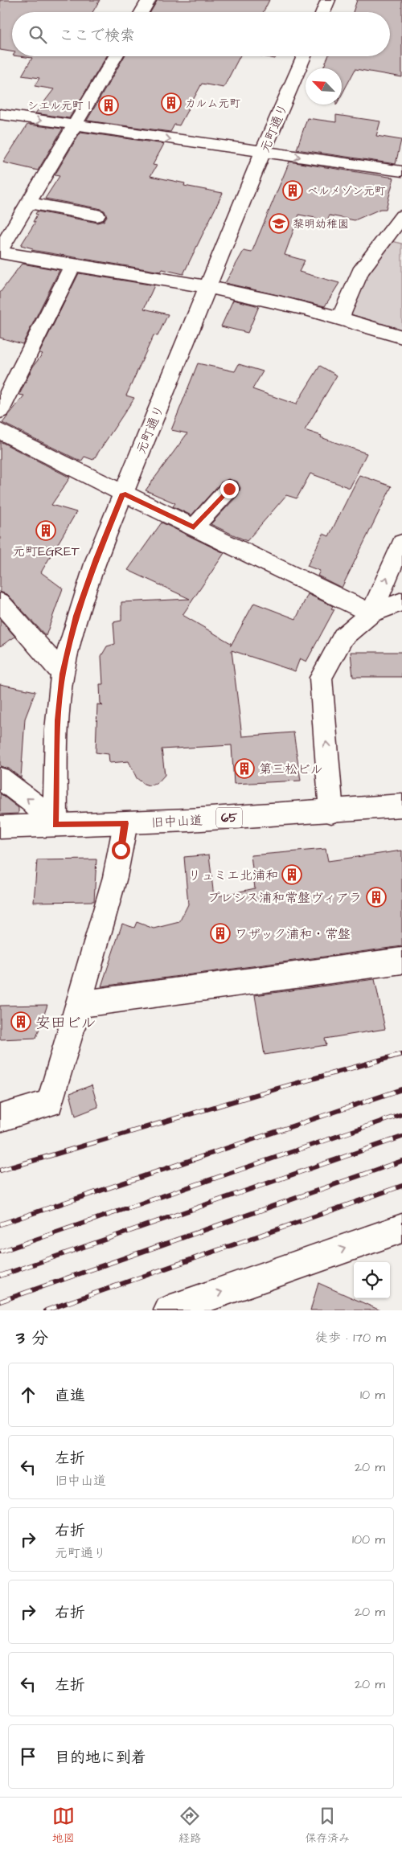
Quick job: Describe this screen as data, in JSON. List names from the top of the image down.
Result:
{
  "streets": {
    "street": ["元町通り", "65", "旧中山道"]
  },
  "crossings": [
    ["元町通り", "旧中山道"]
  ],
  "places": {
    "building": [
      "カルム元町",
      "シエル元町Ⅰ",
      "ベルメゾン元町",
      "元町EGRET",
      "第三松ビル",
      "リュミエ北浦和",
      "プレシス浦和常盤ヴィアラ",
      "ワザック浦和・常盤",
      "安田ビル"
    ],
    "school or university": ["黎明幼稚園"]
  },
  "north": "top left",
  "page": {
    "search": "ここで検索",
    "heading": ["3 分", "徒歩 · 170 m"],
    "list": [
      ["直進", "10 m"],
      ["左折", "旧中山道", "20 m"],
      ["右折", "元町通り", "100 m"],
      ["右折", "20 m"],
      ["左折", "20 m"],
      "目的地に到着"
    ],
    "nav": ["地図", "経路", "保存済み"]
  }
}
